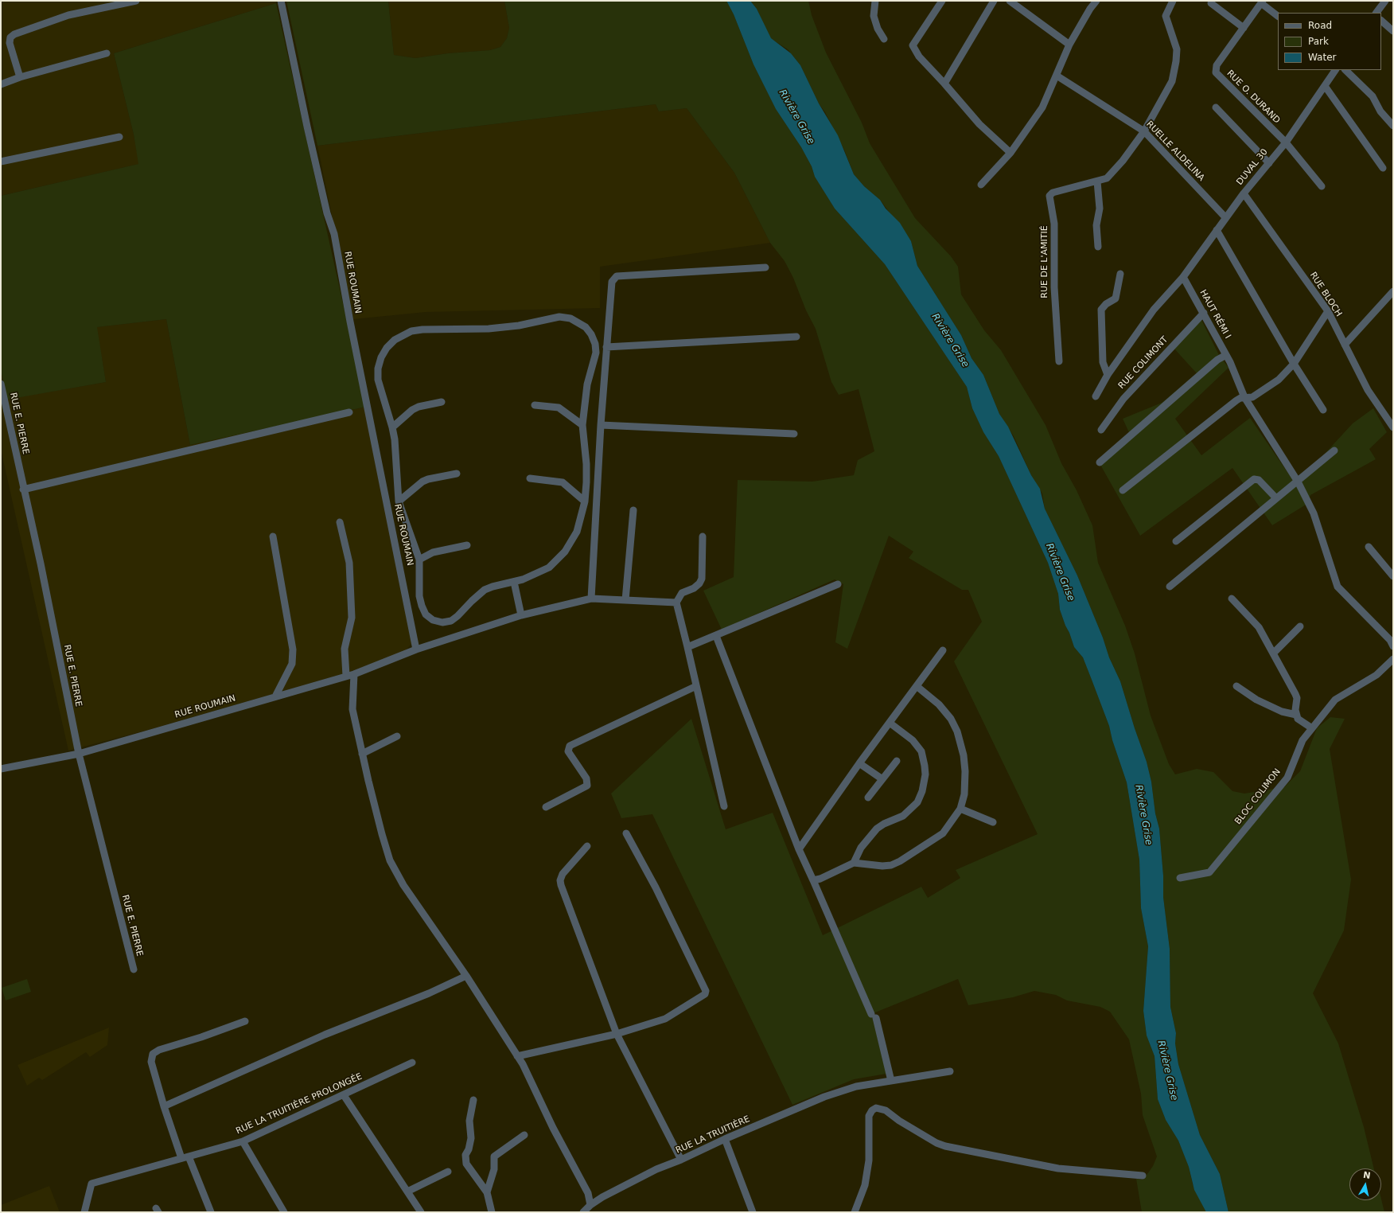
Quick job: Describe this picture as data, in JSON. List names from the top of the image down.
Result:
{
  "streets": {
    "street": [
      "RUE O. DURAND",
      "RUELLE ALDELINA",
      "DUVAL 30",
      "RUE DE L'AMITIÉ",
      "RUE ROUMAIN",
      "RUE BLOCH",
      "HAUT RÉMI I",
      "RUE COLIMONT",
      "RUE E. PIERRE",
      "BLOC COLIMON",
      "RUE LA TRUITIÈRE PROLONGÉE",
      "RUE LA TRUITIÈRE"
    ]
  },
  "crossings": [
    ["RUE O. DURAND", "DUVAL 30"],
    ["RUELLE ALDELINA", "DUVAL 30"],
    ["RUELLE ALDELINA", "RUE DE L'AMITIÉ"],
    ["DUVAL 30", "RUE BLOCH"],
    ["DUVAL 30", "HAUT RÉMI I"],
    ["RUE ROUMAIN", "RUE E. PIERRE"],
    ["HAUT RÉMI I", "RUE COLIMONT"]
  ],
  "water": ["Rivière Grise"],
  "legend": ["Road", "Park", "Water"],
  "north": "top"
}
